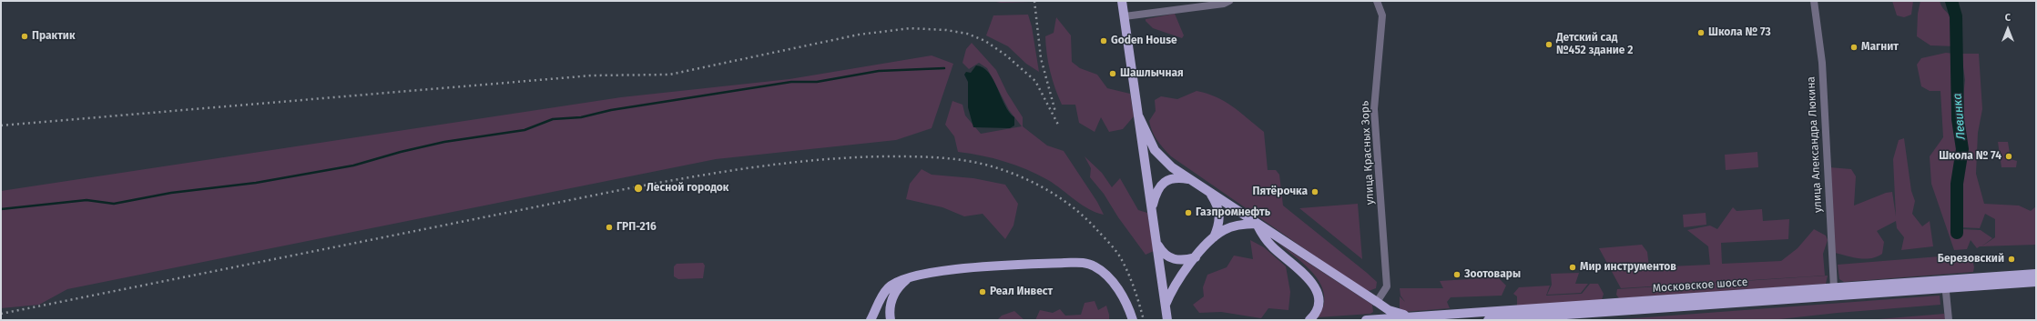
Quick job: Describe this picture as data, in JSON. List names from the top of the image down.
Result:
{
  "streets": {
    "main road": ["Московское шоссе"],
    "street": ["улица Александра Люкина", "улица Красных Зорь"]
  },
  "crossings": [
    ["улица Александра Люкина", "Московское шоссе"]
  ],
  "water": ["Левинка"],
  "places": [
    "Школа № 73",
    "Практик",
    "Goden House",
    "Детский сад №452 здание 2",
    "Магнит",
    "Шашлычная",
    "Школа № 74",
    "Лесной городок",
    "Пятёрочка",
    "Газпромнефть",
    "ГРП-216",
    "Березовский",
    "Мир инструментов",
    "Зоотовары",
    "Реал Инвест"
  ],
  "north": "top"
}
